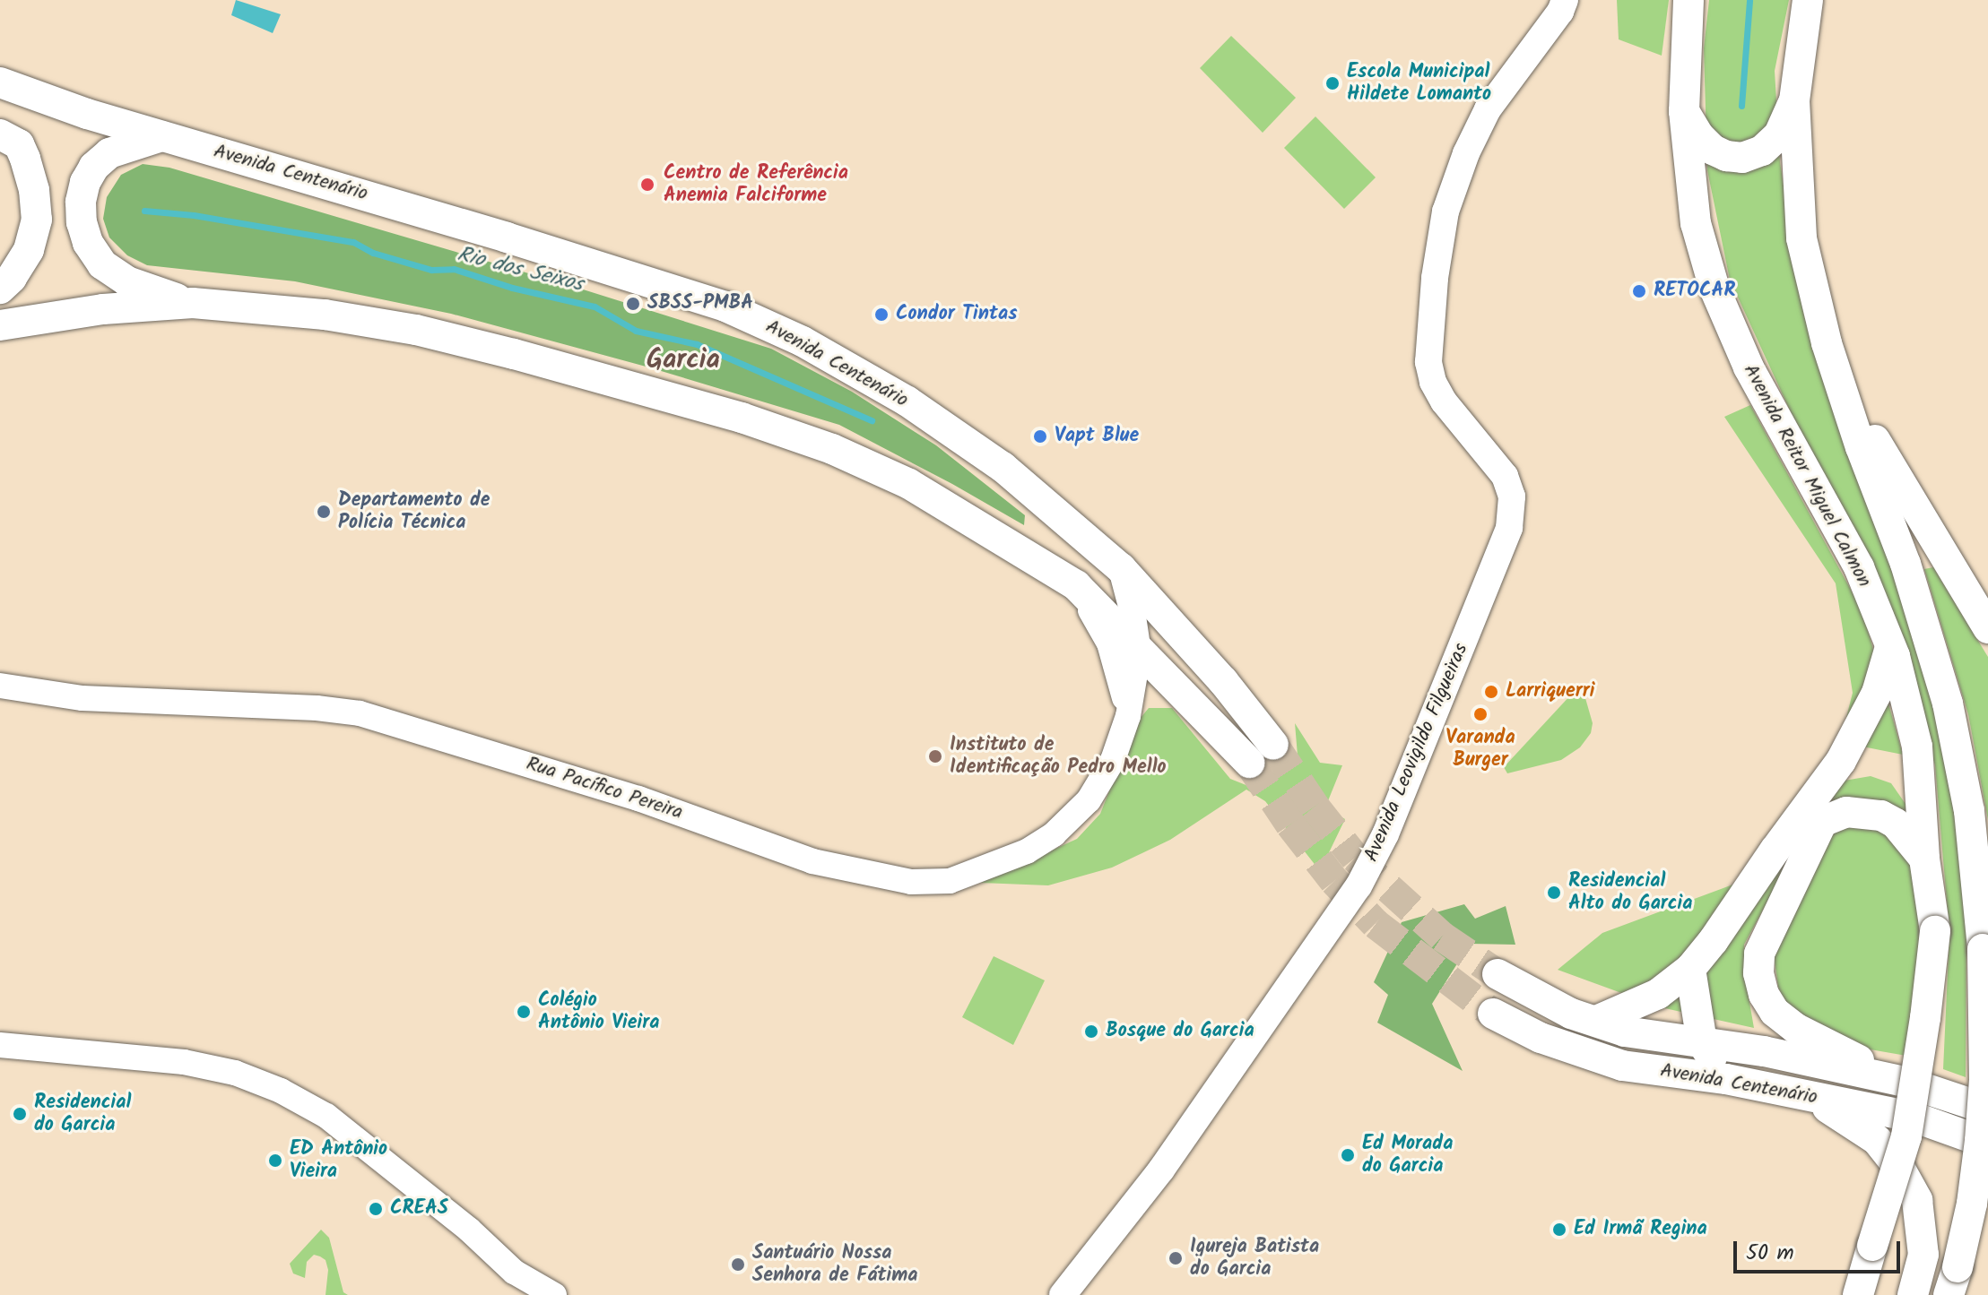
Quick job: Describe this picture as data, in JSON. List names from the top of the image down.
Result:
{
  "streets": {
    "main road": ["Avenida Centenário", "Avenida Reitor Miguel Calmon", "Avenida Leovigildo Filgueiras"],
    "street": ["Rua Pacífico Pereira"]
  },
  "crossings": [
    ["Avenida Centenário", "Rua Pacífico Pereira"]
  ],
  "districts": ["Garcia"],
  "water": ["Rio dos Seixos"],
  "places": [
    "Escola Municipal Hildete Lomanto",
    "Centro de Referência Anemia Falciforme",
    "RETOCAR",
    "SBSS-PMBA",
    "Condor Tintas",
    "Vapt Blue",
    "Departamento de Polícia Técnica",
    "Larriquerri",
    "Varanda Burger",
    "Instituto de Identificação Pedro Mello",
    "Residencial Alto do Garcia",
    "Colégio Antônio Vieira",
    "Bosque do Garcia",
    "Residencial do Garcia",
    "Ed Morada do Garcia",
    "ED Antônio Vieira",
    "CREAS",
    "Ed Irmã Regina",
    "Igureja Batista do Garcia",
    "Santuário Nossa Senhora de Fátima"
  ],
  "scale_bar": "50 m"
}
